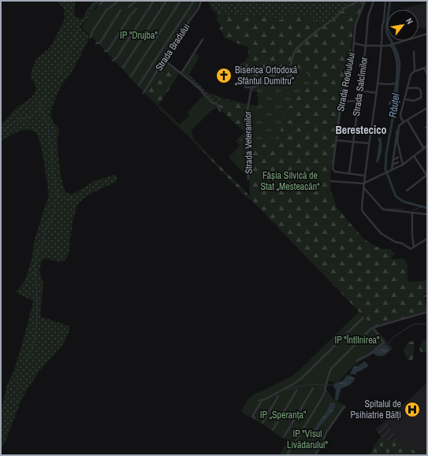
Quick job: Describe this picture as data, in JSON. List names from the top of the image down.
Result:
{
  "streets": {
    "street": [
      "Strada Bradului",
      "Strada Rediulului",
      "Strada Salcîmilor",
      "Strada Veteranilor"
    ]
  },
  "crossings": [
    ["Strada Rediulului", "Strada Salcîmilor"]
  ],
  "districts": ["Berestecico"],
  "water": ["Răuțel"],
  "parks": [
    "IP \"Drujba\"",
    "Fâșia Silvică de Stat „Mesteacăn“",
    "IP \"Întîlnirea\"",
    "IP „Speranța”",
    "IP \"Visul Livădarului\""
  ],
  "places": {
    "church": ["Biserica Ortodoxă „Sfântul Dumitru”"],
    "hospital": ["Spitalul de Psihiatrie Bălți"]
  },
  "north": "top right"
}
